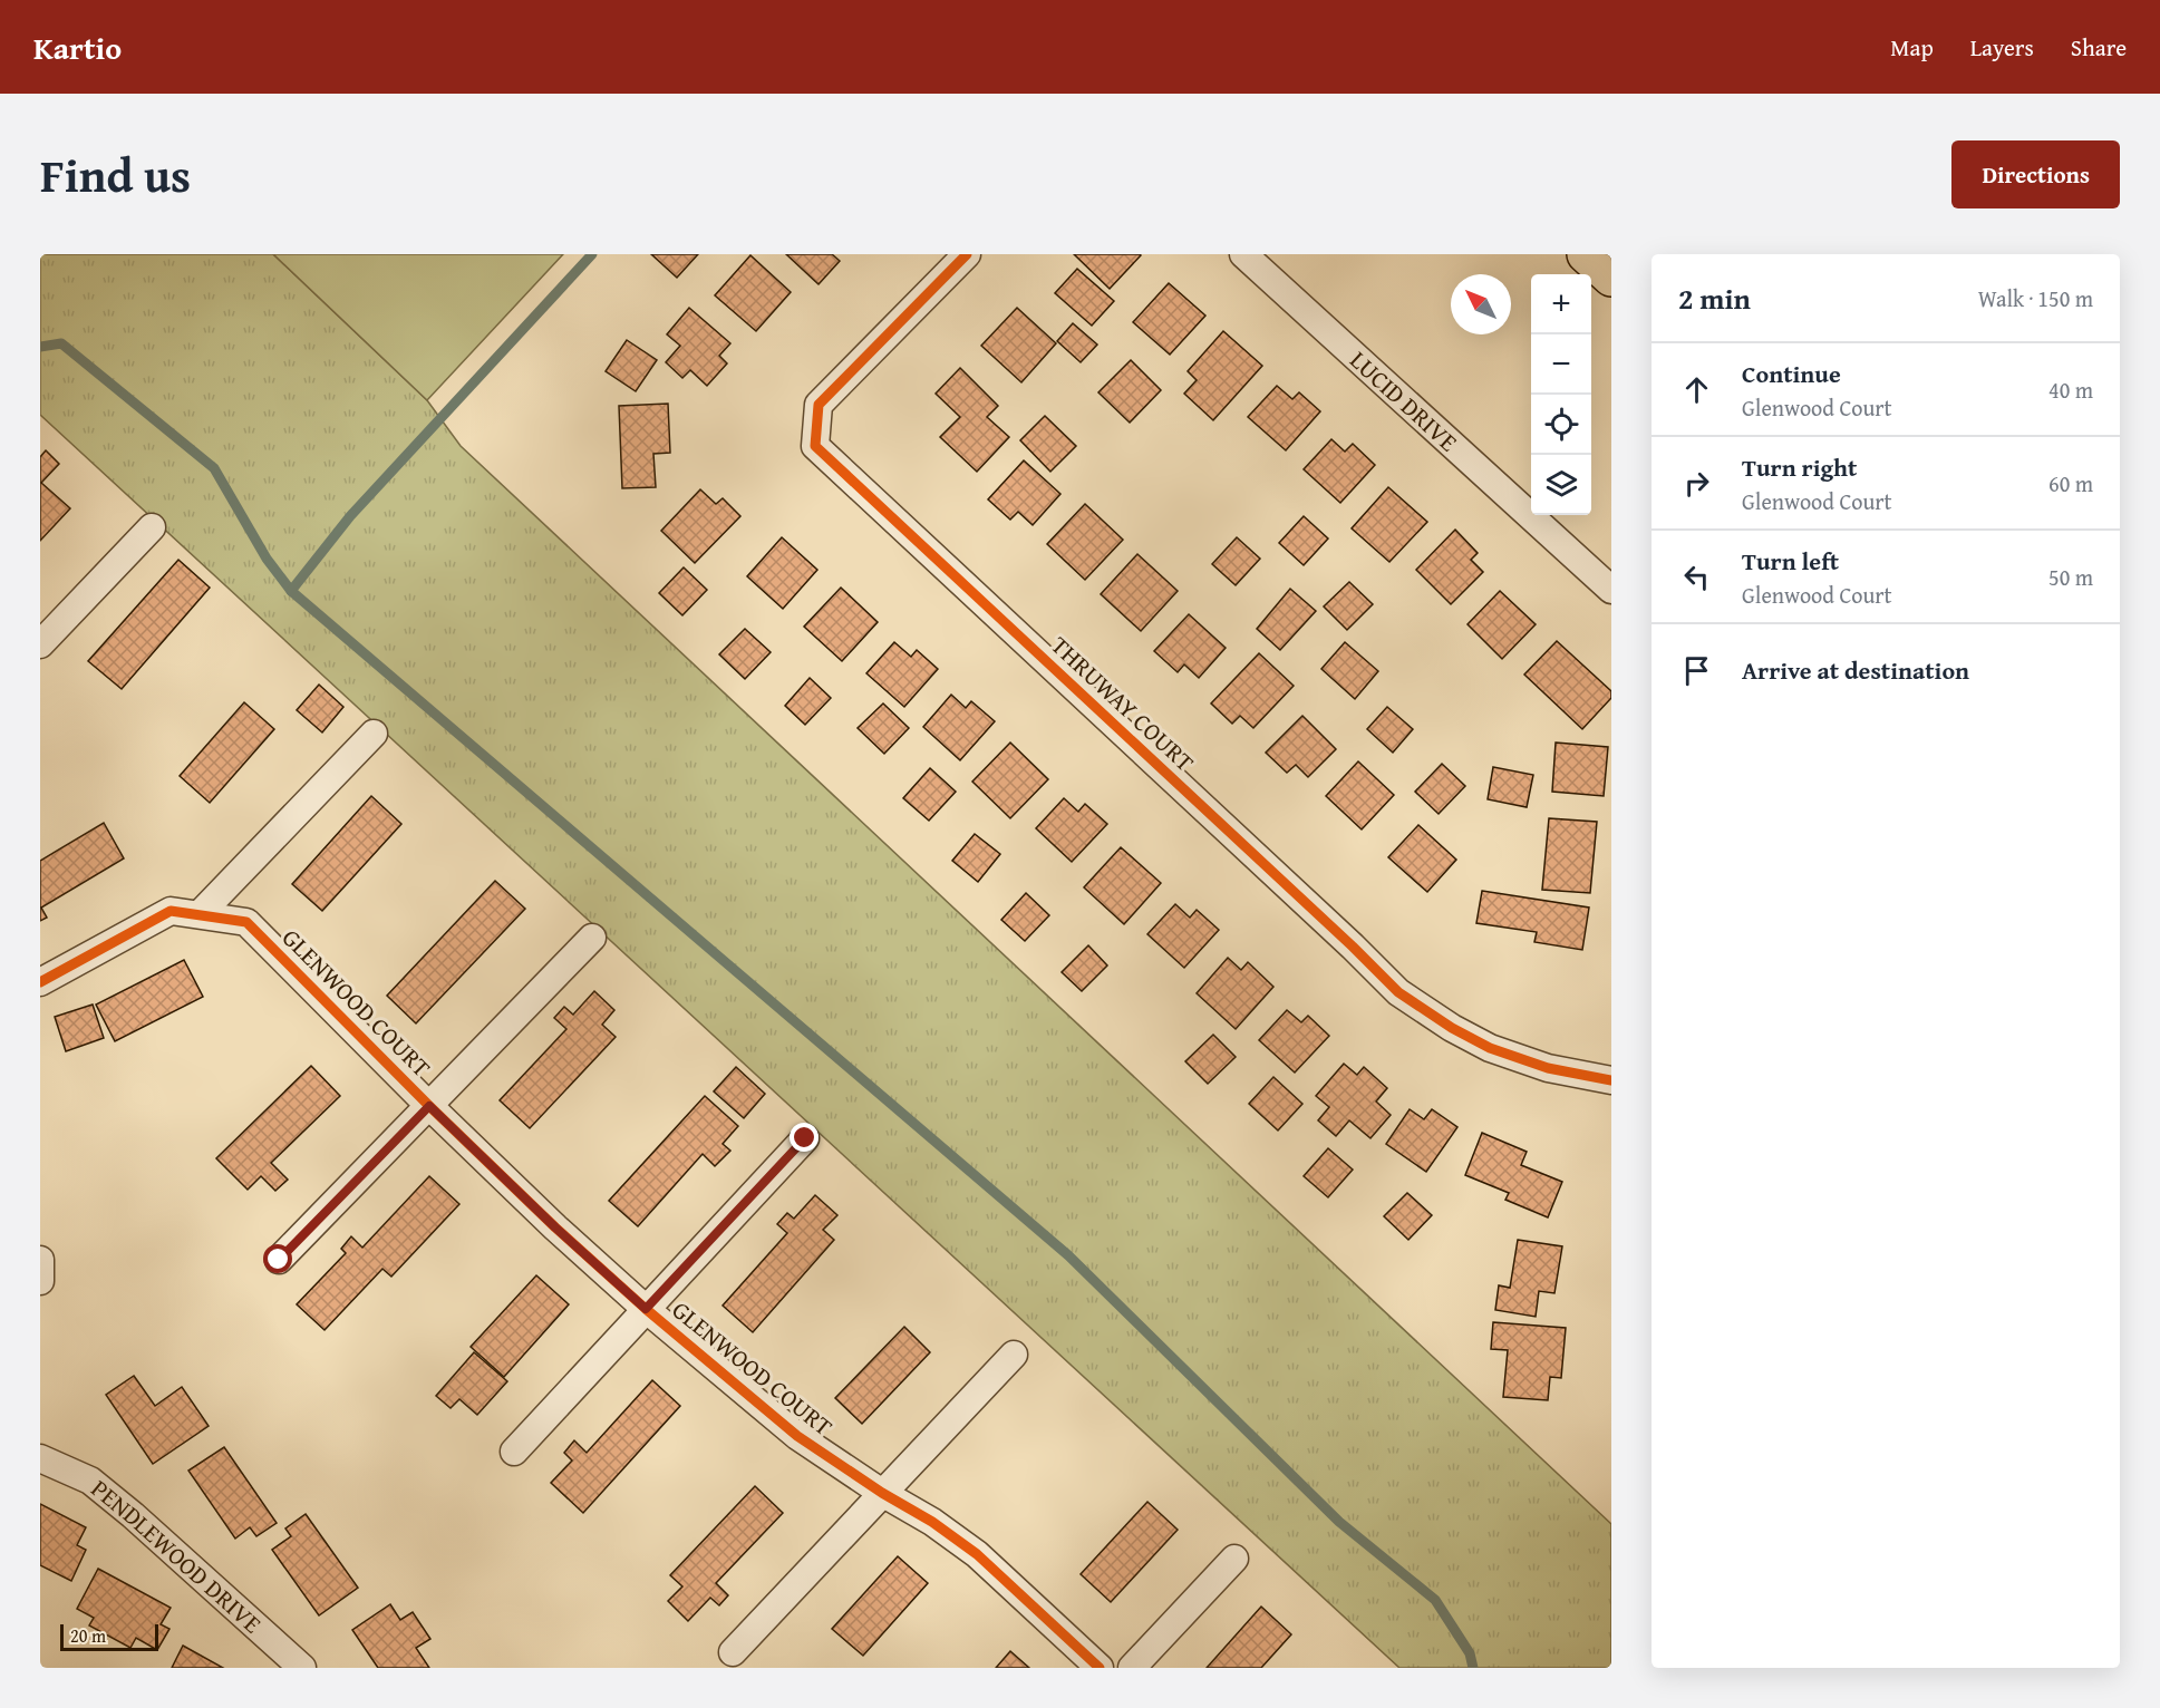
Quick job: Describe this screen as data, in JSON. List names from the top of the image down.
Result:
{
  "streets": {
    "street": [
      "LUCID DRIVE",
      "THRUWAY COURT",
      "GLENWOOD COURT",
      "PENDLEWOOD DRIVE"
    ]
  },
  "scale_bar": "20 m",
  "north": "top left",
  "page": {
    "header": "Kartio",
    "nav": ["Map", "Layers", "Share"],
    "title": "Find us",
    "buttons": "Directions",
    "heading": ["2 min", "Walk · 150 m"],
    "map_buttons": ["+", "−"],
    "list": [
      ["Continue", "Glenwood Court", "40 m"],
      ["Turn right", "Glenwood Court", "60 m"],
      ["Turn left", "Glenwood Court", "50 m"],
      "Arrive at destination"
    ],
    "scale": "20 m"
  }
}
